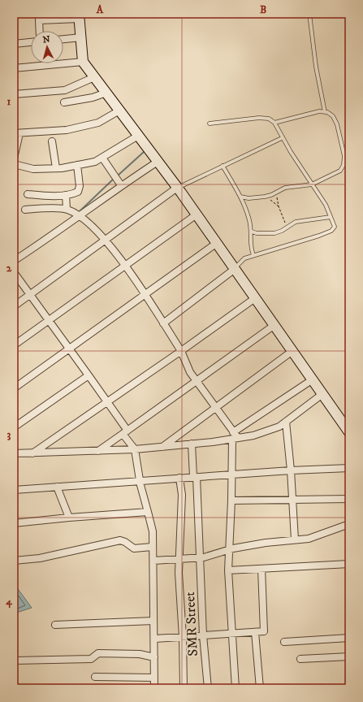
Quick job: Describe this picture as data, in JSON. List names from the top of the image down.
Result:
{
  "streets": {
    "street": ["SMR Street"]
  },
  "north": "top",
  "grid": {
    "columns": ["A", "B"],
    "rows": [
      "1",
      "2",
      "3",
      "4"
    ]
  }
}
